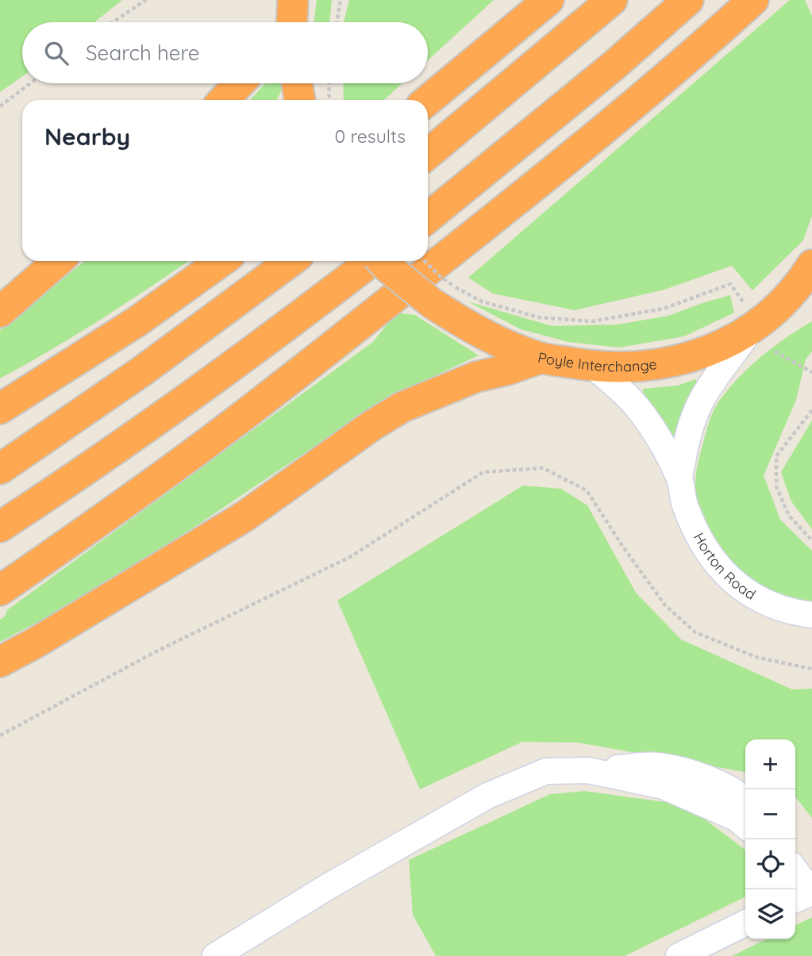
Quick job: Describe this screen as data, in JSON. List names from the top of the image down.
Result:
{
  "streets": {
    "highway": ["Poyle Interchange"],
    "street": ["Horton Road"]
  },
  "crossings": [
    ["Poyle Interchange", "Horton Road"]
  ],
  "page": {
    "search": "Search here",
    "heading": ["Nearby", "0 results"],
    "map_buttons": ["+", "−"]
  }
}
